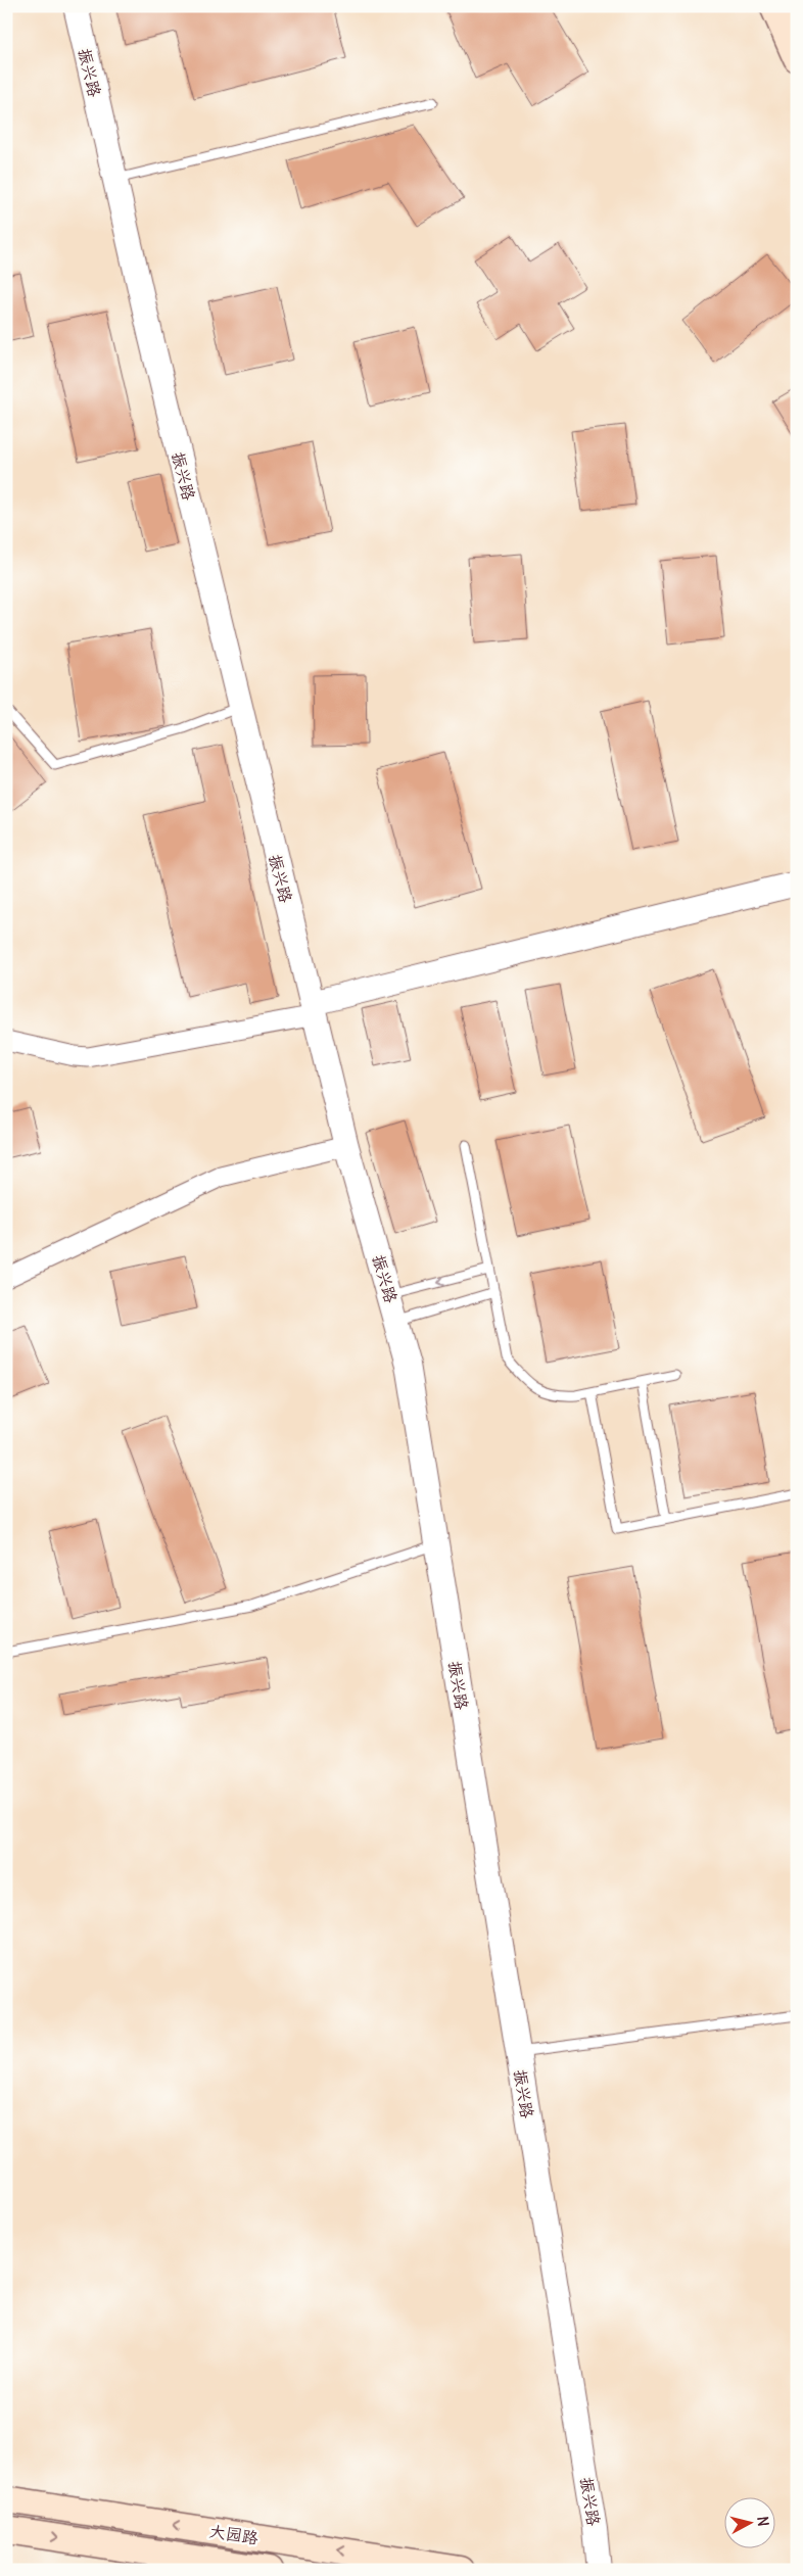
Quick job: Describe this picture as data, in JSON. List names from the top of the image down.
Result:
{
  "streets": {
    "main road": ["大园路"],
    "street": ["振兴路"]
  },
  "north": "right"
}
